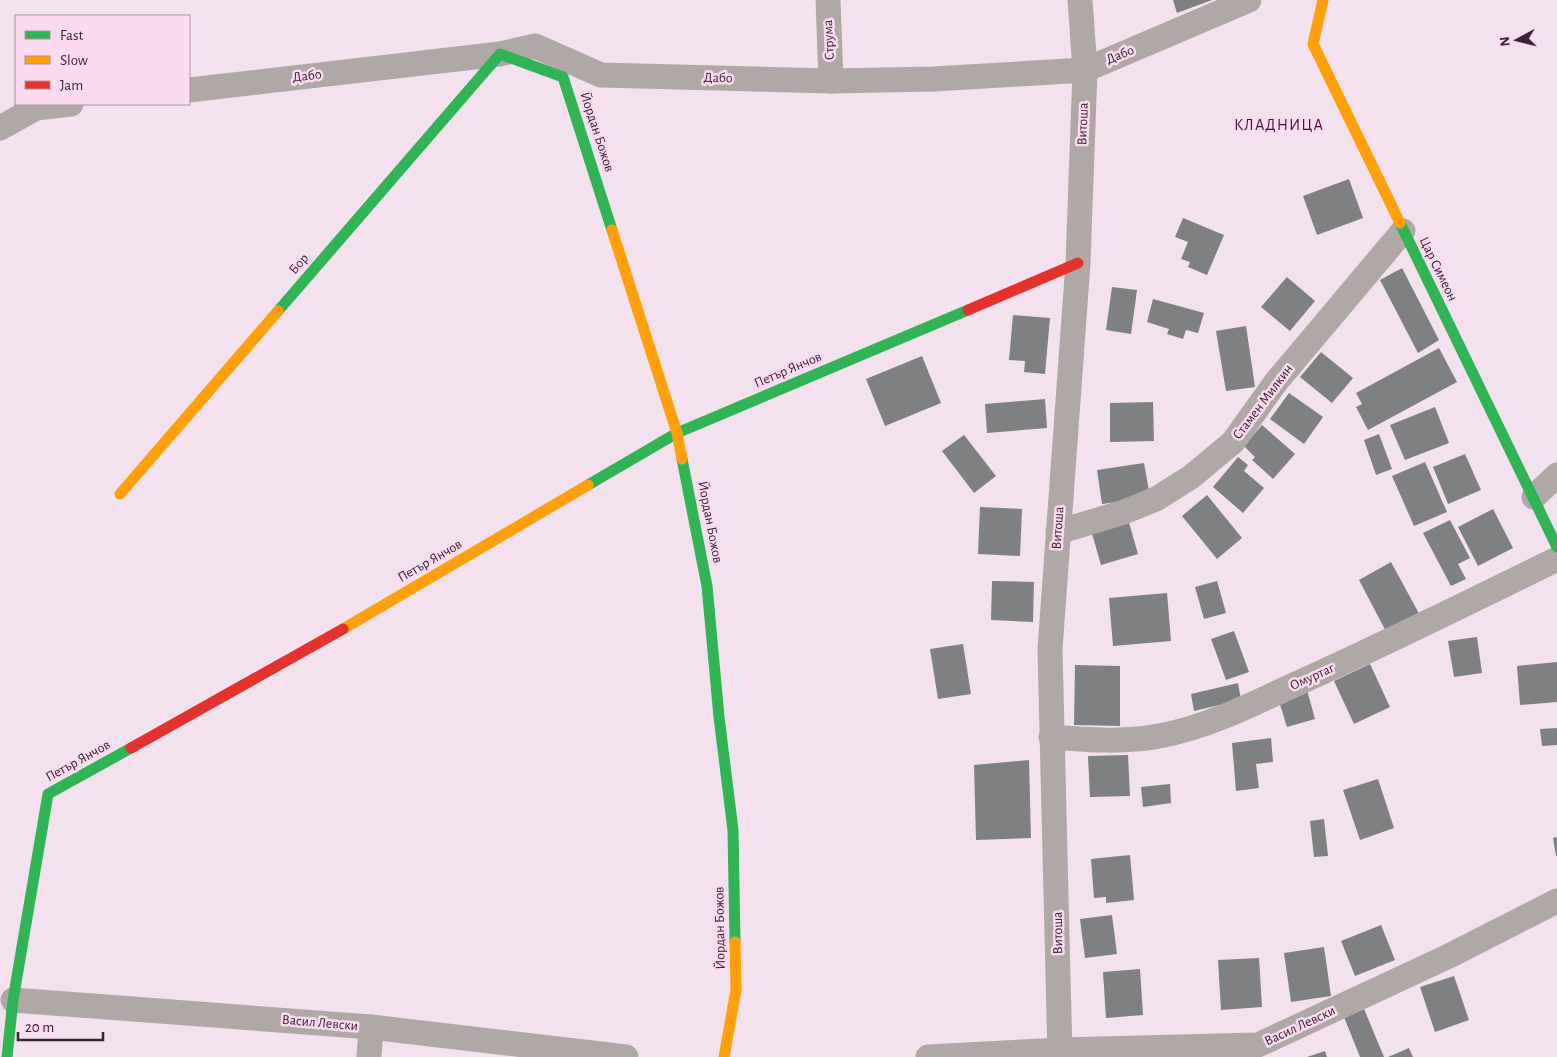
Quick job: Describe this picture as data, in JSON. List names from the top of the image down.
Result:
{
  "streets": {
    "street": [
      "Струма",
      "Дабо",
      "Витоша",
      "Йордан Божов",
      "Бор",
      "Цар Симеон",
      "Петър Янчов",
      "Стамен Милкин",
      "Омуртаг",
      "Васил Левски"
    ]
  },
  "crossings": [
    ["Струма", "Дабо"],
    ["Дабо", "Витоша"],
    ["Дабо", "Йордан Божов"],
    ["Дабо", "Бор"],
    ["Витоша", "Петър Янчов"],
    ["Витоша", "Стамен Милкин"],
    ["Витоша", "Омуртаг"],
    ["Витоша", "Васил Левски"],
    ["Йордан Божов", "Бор"],
    ["Йордан Божов", "Петър Янчов"],
    ["Цар Симеон", "Стамен Милкин"],
    ["Петър Янчов", "Васил Левски"]
  ],
  "districts": ["КЛАДНИЦА"],
  "legend": ["Fast", "Slow", "Jam"],
  "scale_bar": "20 m",
  "north": "left"
}
